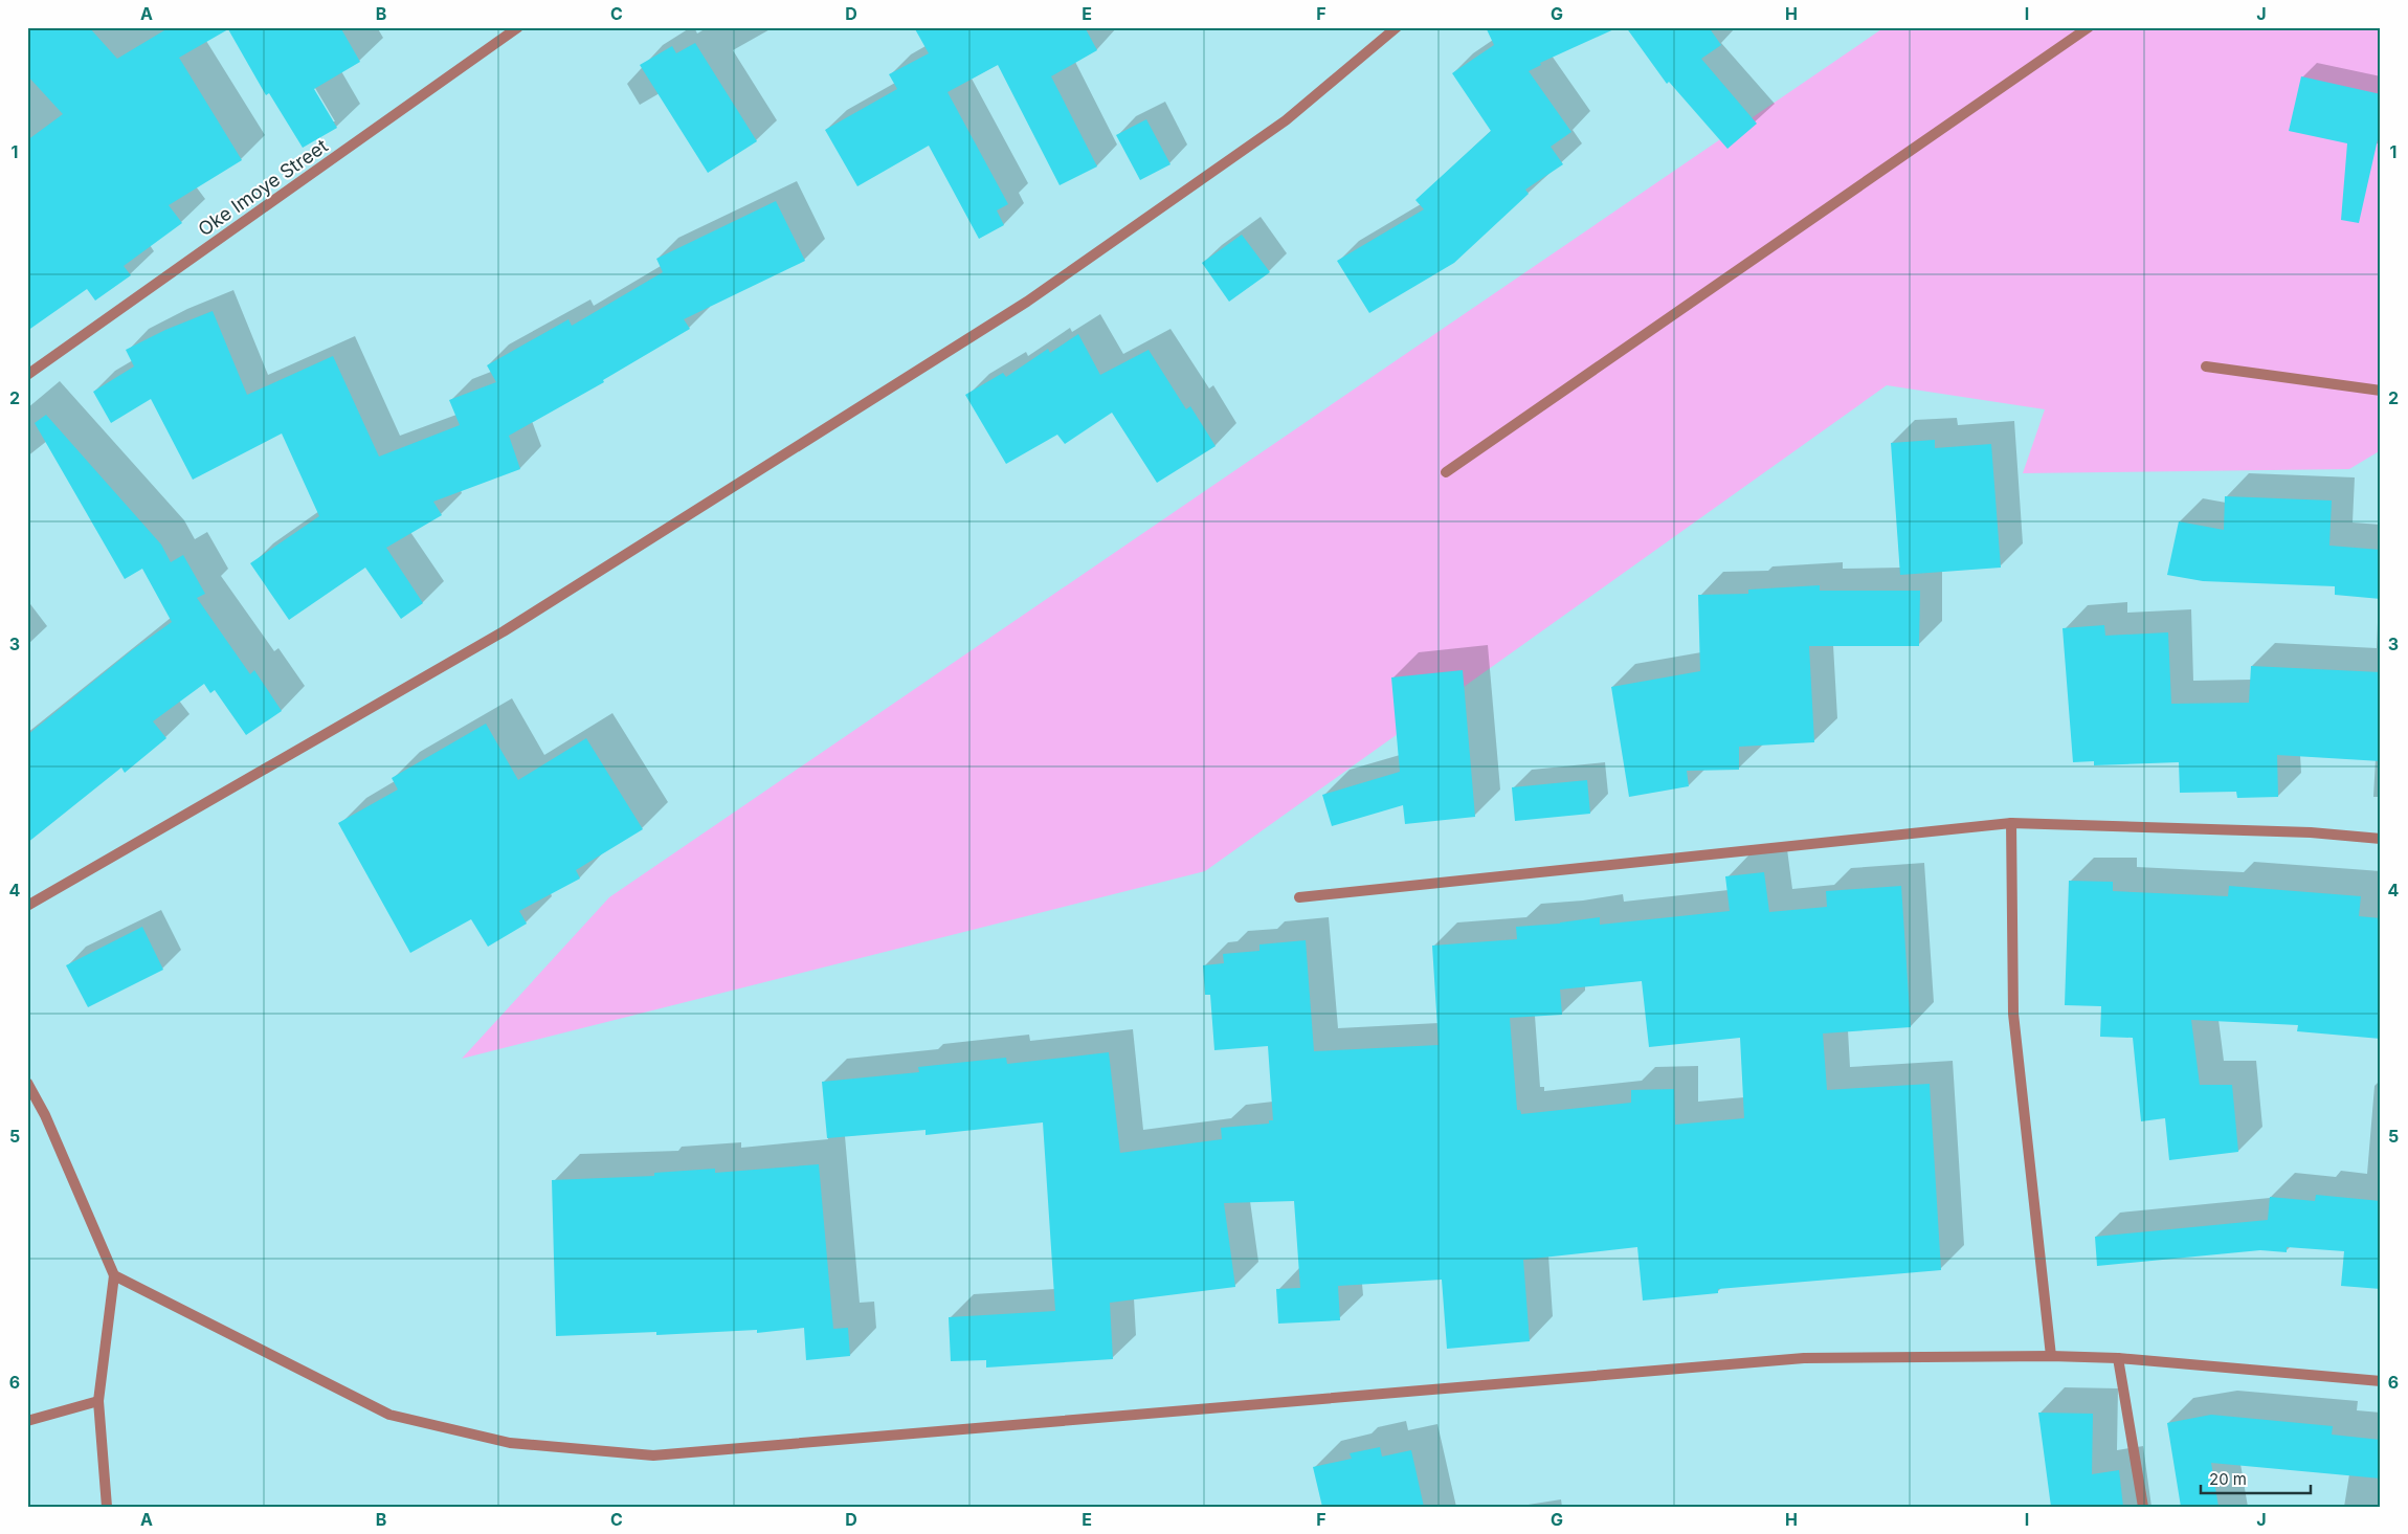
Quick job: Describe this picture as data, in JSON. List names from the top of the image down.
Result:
{
  "streets": {
    "street": ["Oke Imoye Street"]
  },
  "scale_bar": "20 m",
  "grid": {
    "columns": [
      "A",
      "B",
      "C",
      "D",
      "E",
      "F",
      "G",
      "H",
      "I",
      "J"
    ],
    "rows": [
      "1",
      "2",
      "3",
      "4",
      "5",
      "6"
    ]
  }
}
